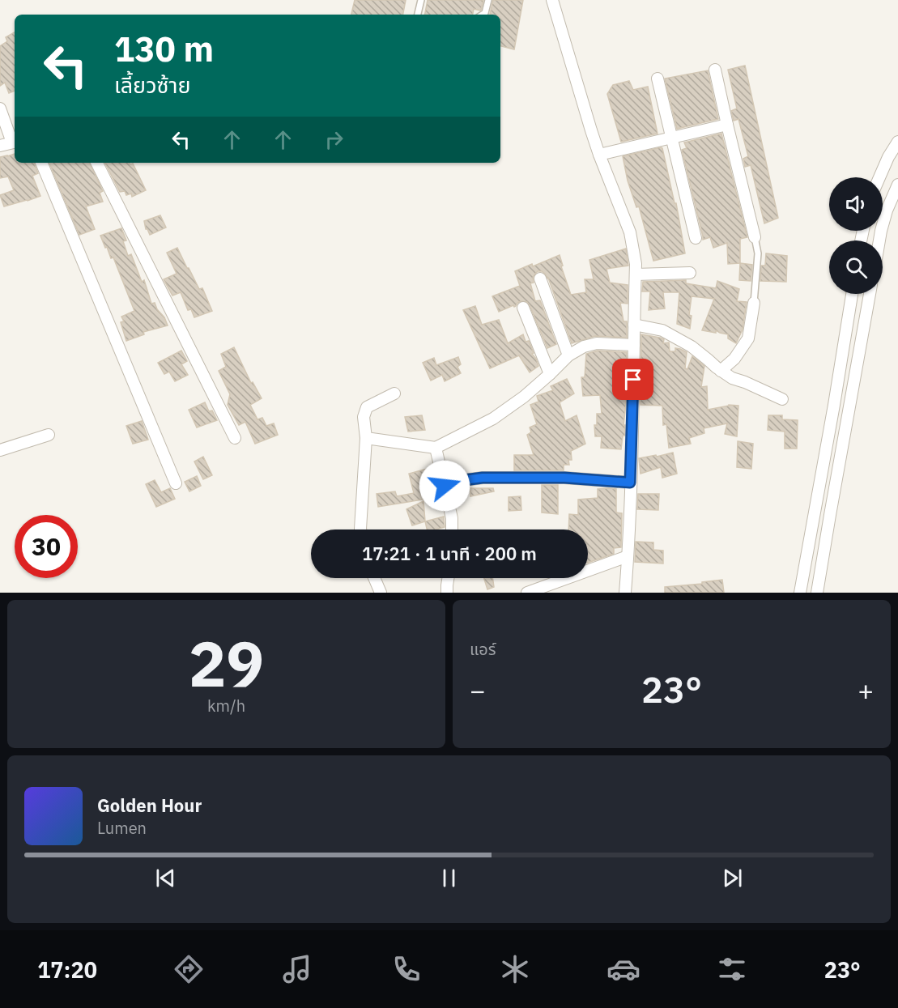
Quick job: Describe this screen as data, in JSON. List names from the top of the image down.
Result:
{
  "page": {
    "turn": ["130 m", "เลี้ยวซ้าย"],
    "limit": "30",
    "trip": "17:21 · 1 นาที · 200 m",
    "tile": [
      ["29", "km/h"],
      "แอร์"
    ],
    "heat": ["−", "23°", "+"],
    "song": ["Golden Hour", "Lumen"],
    "tabs": ["17:20", "23°"]
  }
}
